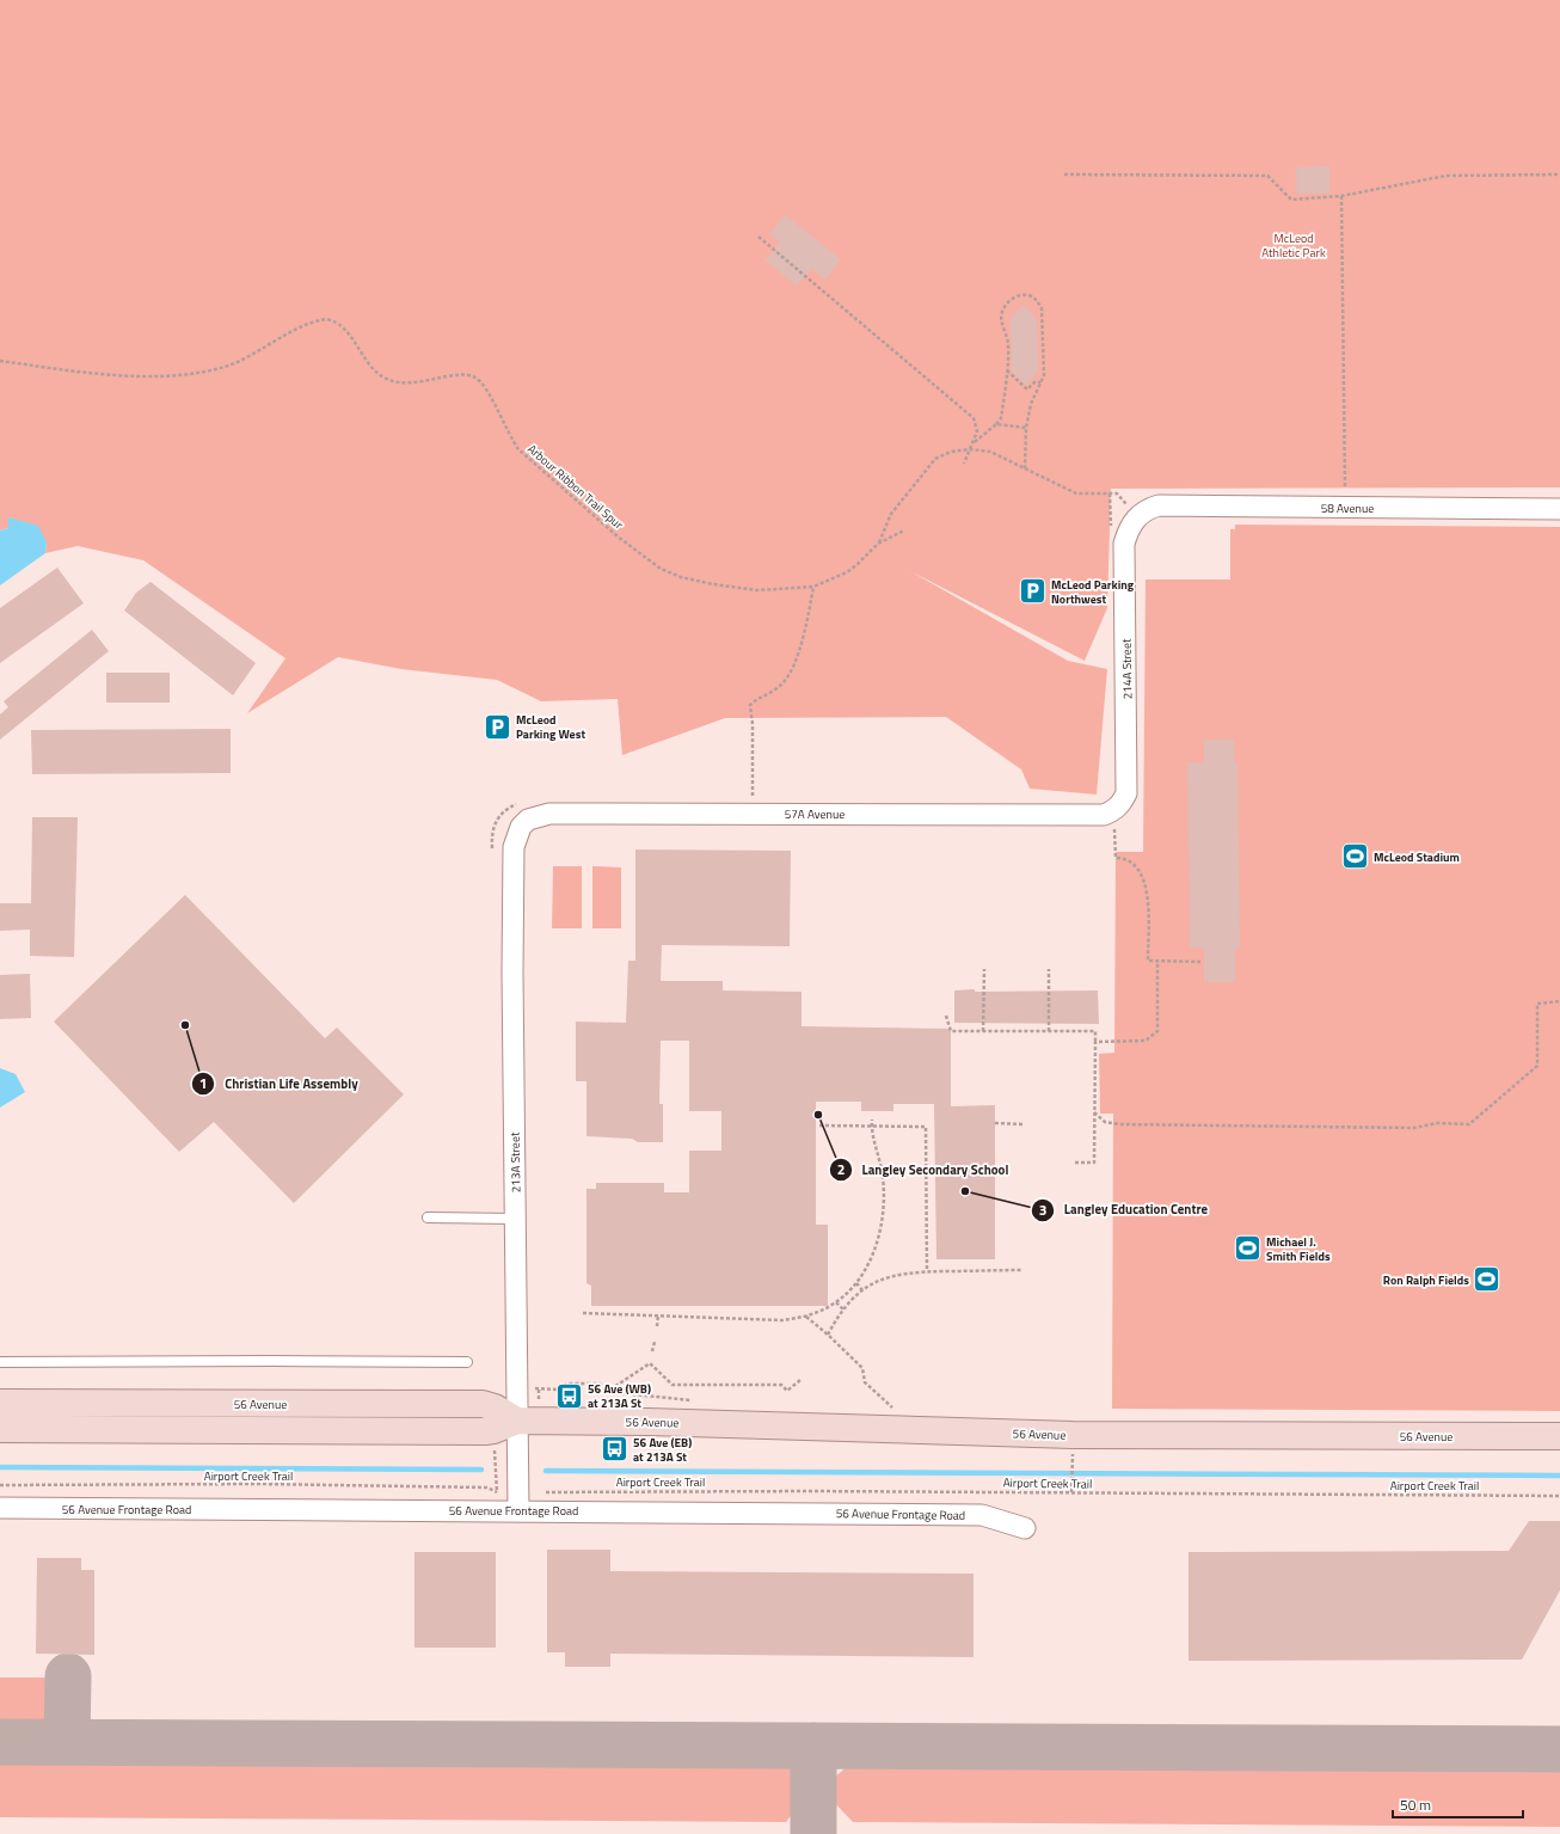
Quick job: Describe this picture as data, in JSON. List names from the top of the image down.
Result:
{
  "streets": {
    "main road": ["56 Avenue"],
    "street": [
      "58 Avenue",
      "214A Street",
      "57A Avenue",
      "213A Street",
      "56 Avenue Frontage Road"
    ],
    "path": ["Arbour Ribbon Trail Spur", "Airport Creek Trail"]
  },
  "crossings": [
    ["58 Avenue", "214A Street"],
    ["214A Street", "57A Avenue"],
    ["57A Avenue", "213A Street"],
    ["213A Street", "56 Avenue"],
    ["213A Street", "56 Avenue Frontage Road"]
  ],
  "parks": ["McLeod Athletic Park"],
  "places": {
    "parking": ["McLeod Parking Northwest", "McLeod Parking West"],
    "sports": ["McLeod Stadium", "Michael J. Smith Fields", "Ron Ralph Fields"],
    "other": ["Christian Life Assembly", "Langley Secondary School", "Langley Education Centre"],
    "bus stop": ["56 Ave (WB) at 213A St", "56 Ave (EB) at 213A St"]
  },
  "scale_bar": "50 m"
}
